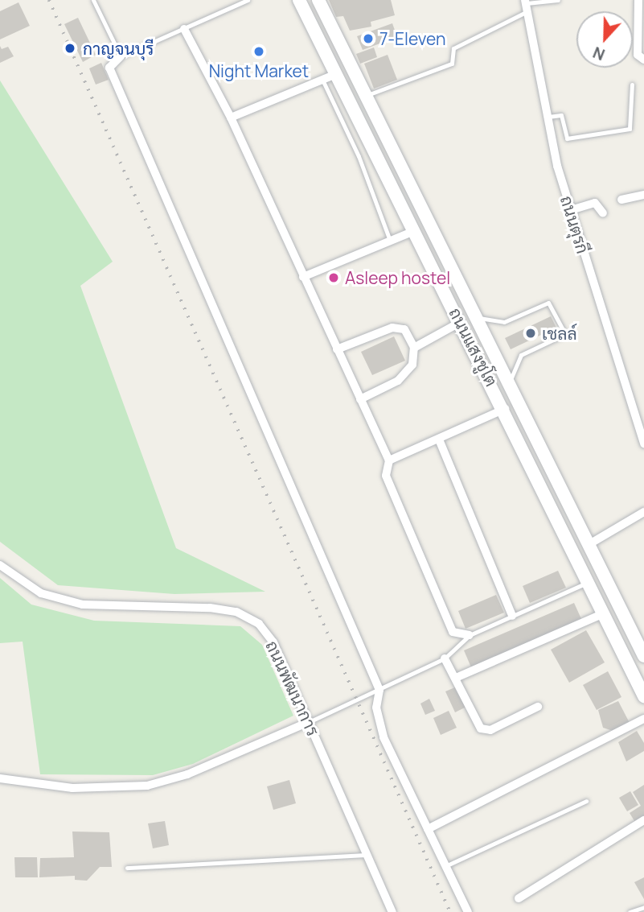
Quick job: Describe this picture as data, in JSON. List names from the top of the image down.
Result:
{
  "streets": {
    "main road": ["ถนนแสงชูโต"],
    "street": ["ถนนตุรกี", "ถนนพัฒนาการ"]
  },
  "places": [
    "7-Eleven",
    "กาญจนบุรี",
    "Night Market",
    "Asleep hostel",
    "เชลล์"
  ],
  "north": "bottom"
}
